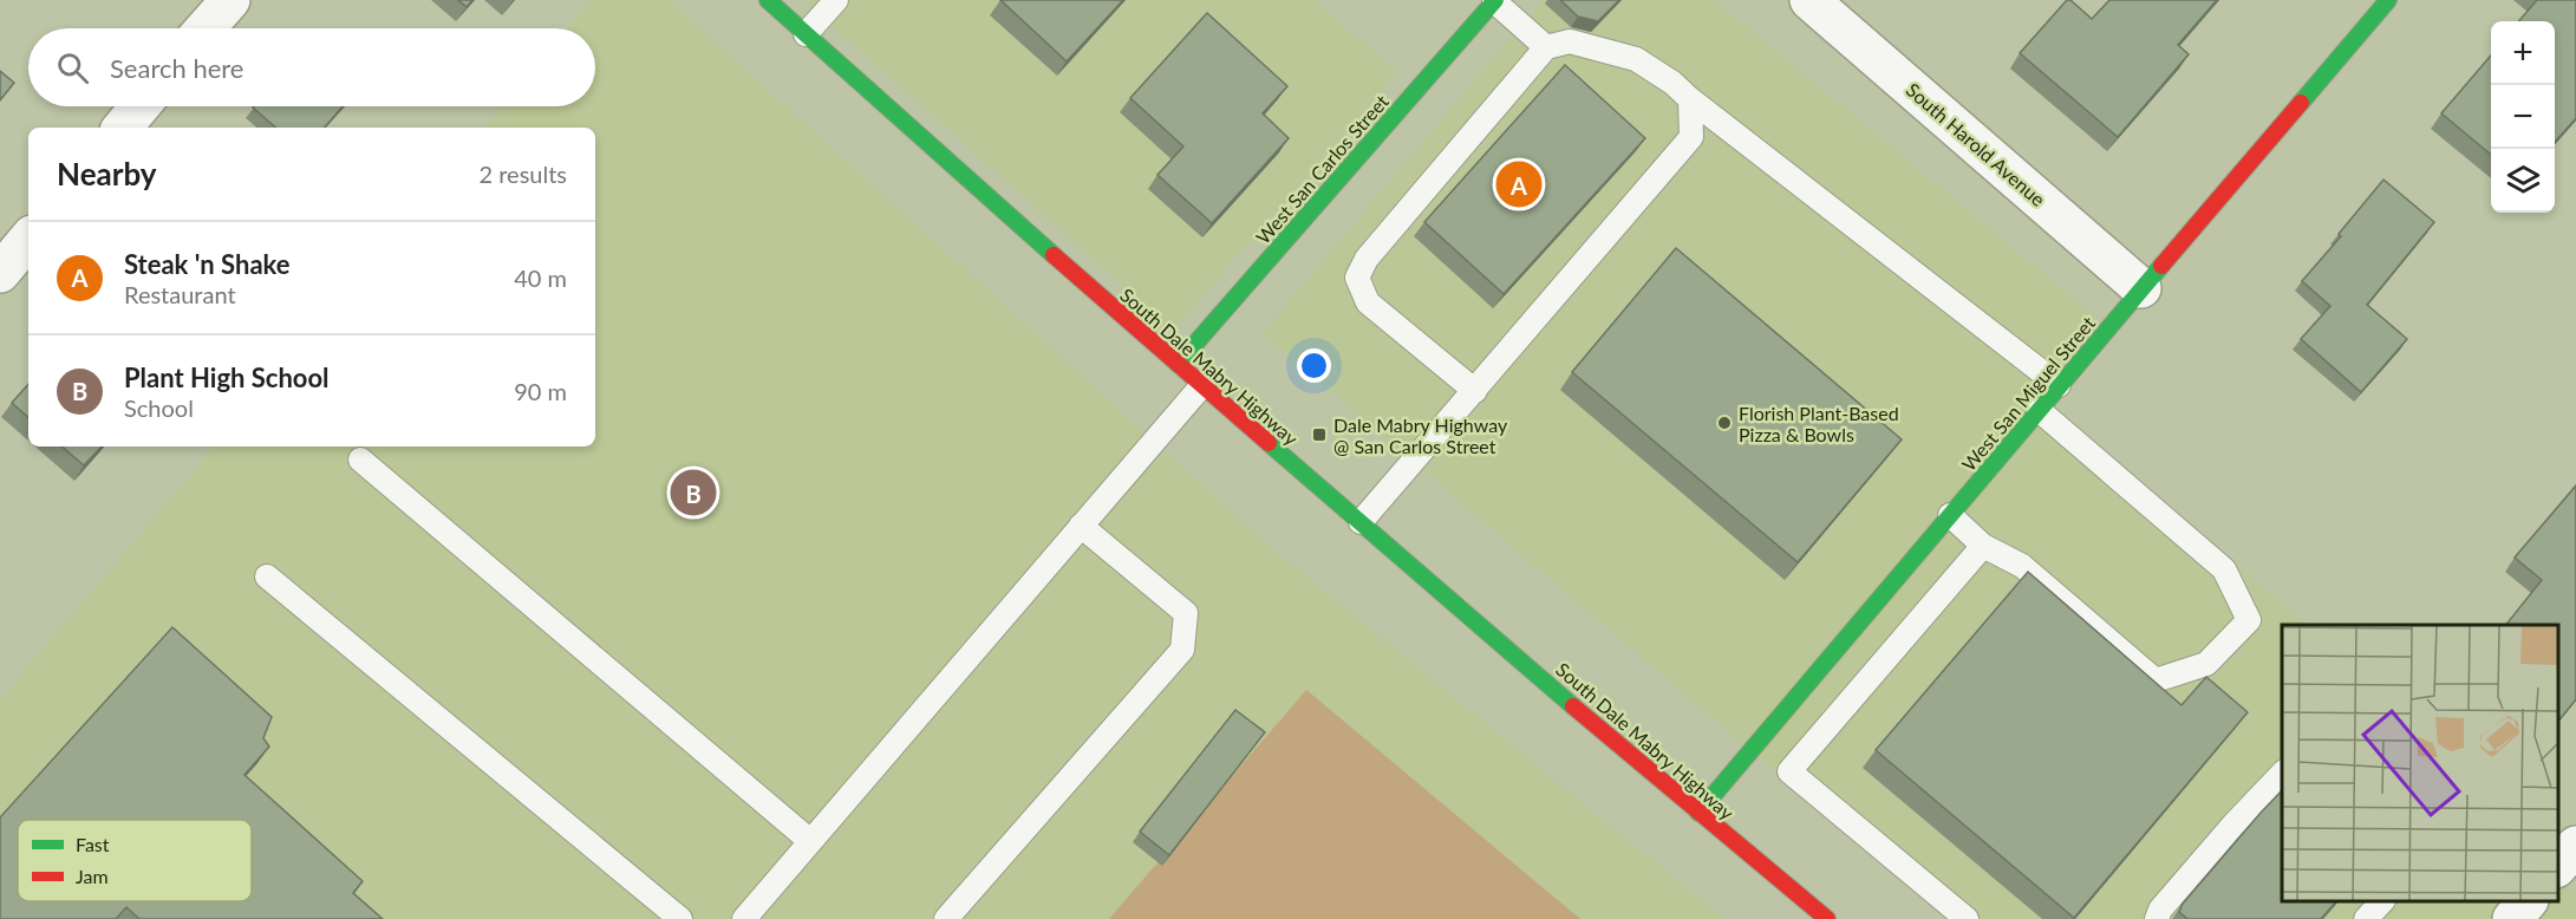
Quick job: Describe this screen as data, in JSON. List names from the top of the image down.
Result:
{
  "streets": {
    "street": [
      "South Harold Avenue",
      "West San Carlos Street",
      "South Dale Mabry Highway",
      "West San Miguel Street"
    ]
  },
  "crossings": [
    ["South Harold Avenue", "West San Miguel Street"],
    ["West San Carlos Street", "South Dale Mabry Highway"],
    ["South Dale Mabry Highway", "West San Miguel Street"]
  ],
  "places": {
    "other": ["Florish Plant-Based Pizza & Bowls"],
    "transit": ["Dale Mabry Highway @ San Carlos Street"]
  },
  "legend": ["Fast", "Jam"],
  "page": {
    "map_buttons": ["+", "−"],
    "search": "Search here",
    "heading": ["Nearby", "2 results"],
    "pins": ["A", "B"],
    "list": [
      {
        "mark": "A",
        "name": "Steak 'n Shake",
        "note": "Restaurant",
        "value": "40 m"
      },
      {
        "mark": "B",
        "name": "Plant High School",
        "note": "School",
        "value": "90 m"
      }
    ]
  }
}
